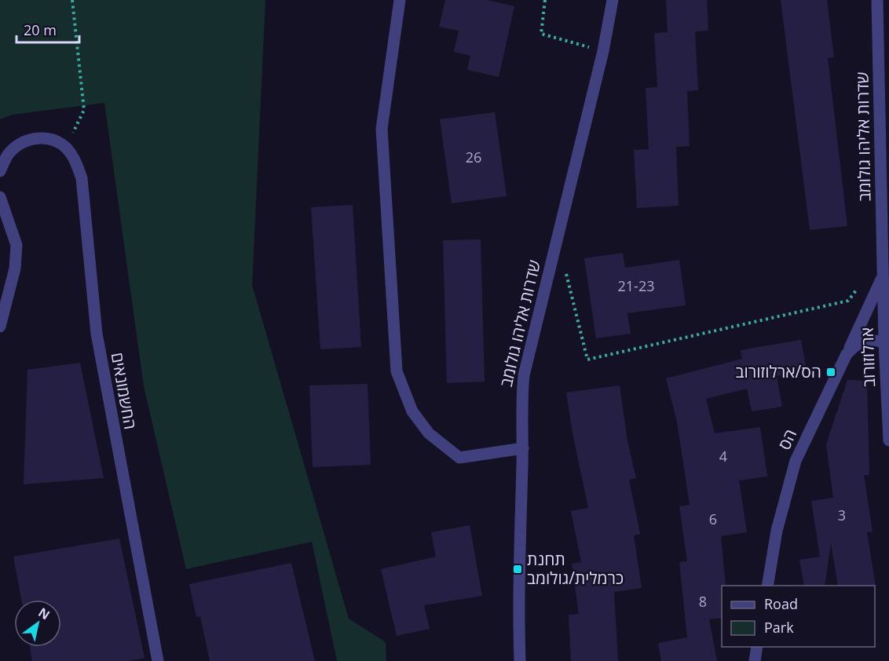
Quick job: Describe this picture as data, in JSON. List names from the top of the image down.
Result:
{
  "streets": {
    "street": [
      "שדרות אליהו גולומב",
      "ארלוזורוב",
      "החשמונאים",
      "הס"
    ]
  },
  "crossings": [
    ["שדרות אליהו גולומב", "ארלוזורוב"],
    ["ארלוזורוב", "הס"]
  ],
  "places": {
    "transit": ["הס/ארלוזורוב", "תחנת כרמלית/גולומב"]
  },
  "house_numbers": [
    "26",
    "21-23",
    "4",
    "3",
    "6",
    "8"
  ],
  "legend": ["Road", "Park"],
  "scale_bar": "20 m",
  "north": "top right"
}
